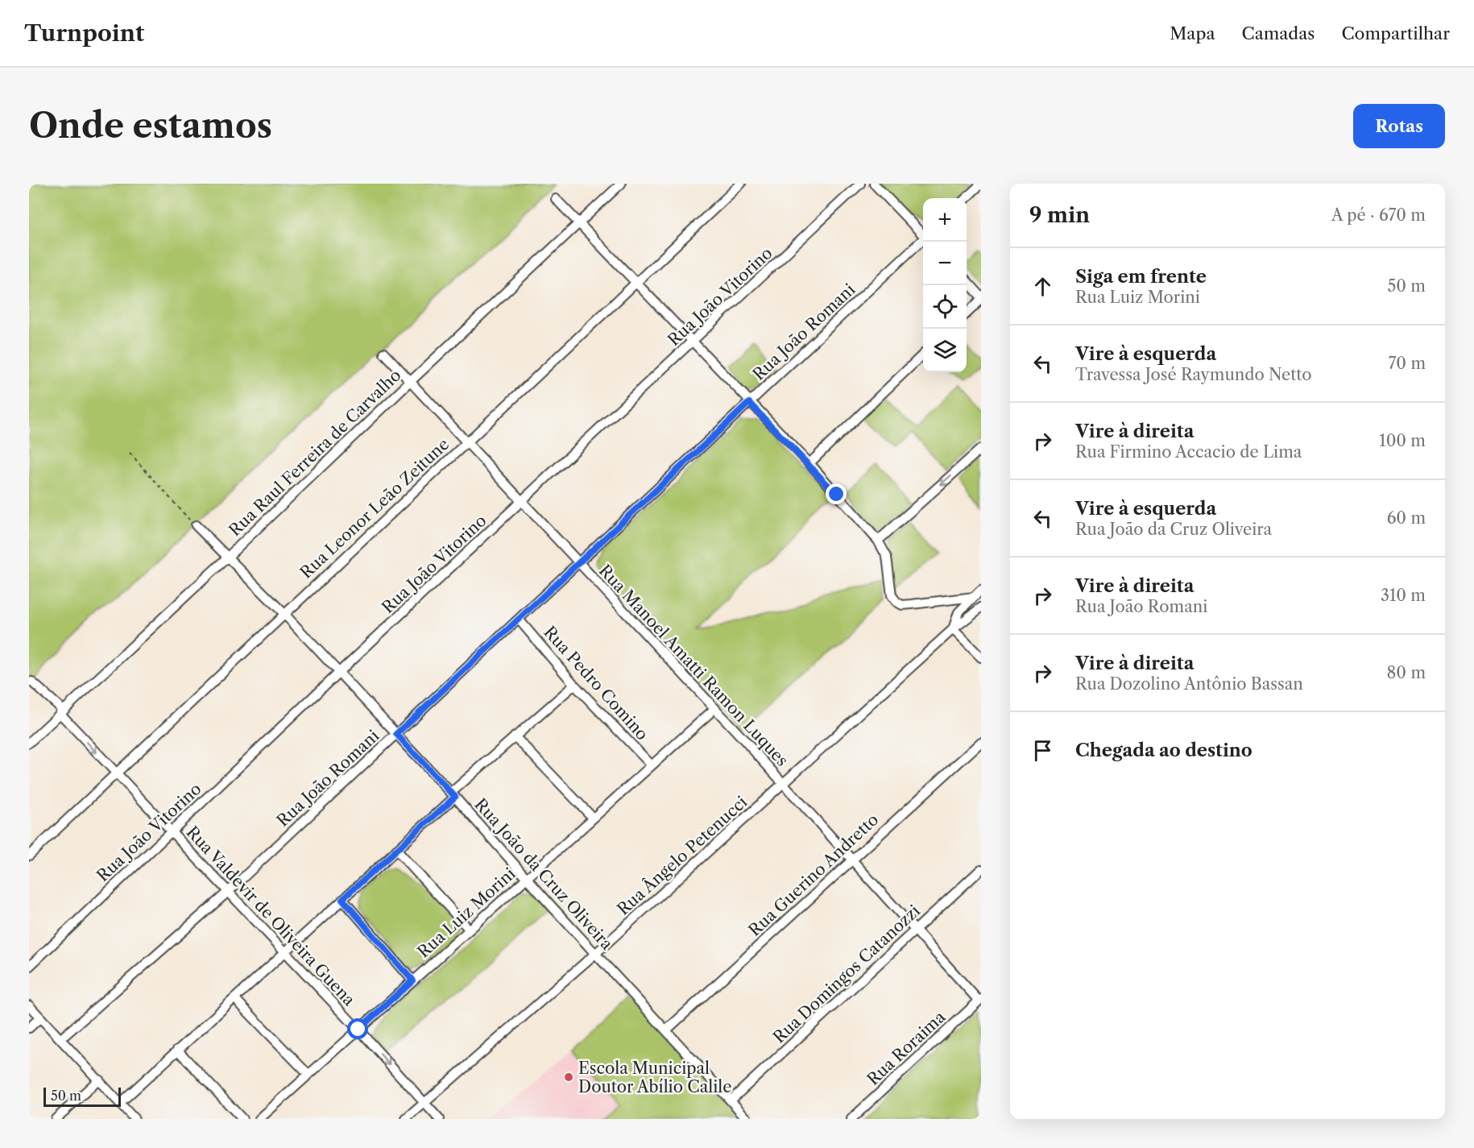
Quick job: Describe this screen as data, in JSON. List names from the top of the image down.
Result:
{
  "streets": {
    "street": [
      "Rua João Vitorino",
      "Rua João Romani",
      "Rua Raul Ferreira de Carvalho",
      "Rua Leonor Leão Zeitune",
      "Rua Manoel Amatti Ramon Luques",
      "Rua Pedro Comino",
      "Rua Ângelo Petenucci",
      "Rua João da Cruz Oliveira",
      "Rua Guerino Andretto",
      "Rua Luiz Morini",
      "Rua Valdevir de Oliveira Guena",
      "Rua Domingos Catanozzi",
      "Rua Roraima"
    ]
  },
  "crossings": [
    ["Rua João Vitorino", "Rua Manoel Amatti Ramon Luques"],
    ["Rua João Vitorino", "Rua João da Cruz Oliveira"],
    ["Rua João Vitorino", "Rua Valdevir de Oliveira Guena"],
    ["Rua João Romani", "Rua Manoel Amatti Ramon Luques"],
    ["Rua João Romani", "Rua Pedro Comino"],
    ["Rua João Romani", "Rua João da Cruz Oliveira"],
    ["Rua João Romani", "Rua Valdevir de Oliveira Guena"],
    ["Rua Raul Ferreira de Carvalho", "Rua Manoel Amatti Ramon Luques"],
    ["Rua Raul Ferreira de Carvalho", "Rua João da Cruz Oliveira"],
    ["Rua Raul Ferreira de Carvalho", "Rua Valdevir de Oliveira Guena"],
    ["Rua Leonor Leão Zeitune", "Rua Manoel Amatti Ramon Luques"],
    ["Rua Leonor Leão Zeitune", "Rua João da Cruz Oliveira"],
    ["Rua Leonor Leão Zeitune", "Rua Valdevir de Oliveira Guena"],
    ["Rua Manoel Amatti Ramon Luques", "Rua Ângelo Petenucci"],
    ["Rua Manoel Amatti Ramon Luques", "Rua Guerino Andretto"],
    ["Rua Manoel Amatti Ramon Luques", "Rua Luiz Morini"],
    ["Rua Manoel Amatti Ramon Luques", "Rua Domingos Catanozzi"],
    ["Rua Manoel Amatti Ramon Luques", "Rua Roraima"],
    ["Rua Pedro Comino", "Rua Luiz Morini"],
    ["Rua Ângelo Petenucci", "Rua João da Cruz Oliveira"],
    ["Rua Ângelo Petenucci", "Rua Valdevir de Oliveira Guena"],
    ["Rua João da Cruz Oliveira", "Rua Guerino Andretto"],
    ["Rua João da Cruz Oliveira", "Rua Luiz Morini"],
    ["Rua João da Cruz Oliveira", "Rua Domingos Catanozzi"],
    ["Rua Luiz Morini", "Rua Valdevir de Oliveira Guena"]
  ],
  "places": ["Escola Municipal Doutor Abílio Calile"],
  "scale_bar": "50 m",
  "page": {
    "header": "Turnpoint",
    "nav": ["Mapa", "Camadas", "Compartilhar"],
    "buttons": "Rotas",
    "title": "Onde estamos",
    "heading": ["9 min", "A pé · 670 m"],
    "map_buttons": ["+", "−"],
    "list": [
      ["Siga em frente", "Rua Luiz Morini", "50 m"],
      ["Vire à esquerda", "Travessa José Raymundo Netto", "70 m"],
      ["Vire à direita", "Rua Firmino Accacio de Lima", "100 m"],
      ["Vire à esquerda", "Rua João da Cruz Oliveira", "60 m"],
      ["Vire à direita", "Rua João Romani", "310 m"],
      ["Vire à direita", "Rua Dozolino Antônio Bassan", "80 m"],
      "Chegada ao destino"
    ],
    "scale": "50 m"
  }
}
